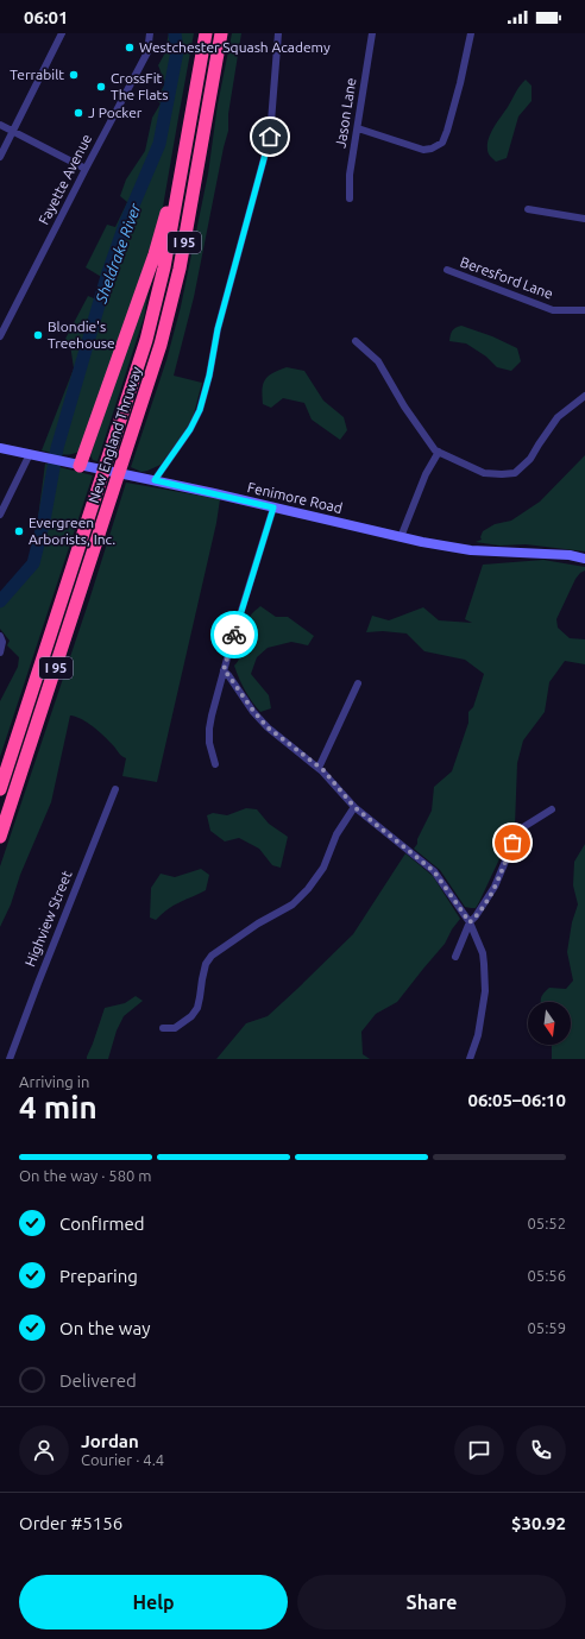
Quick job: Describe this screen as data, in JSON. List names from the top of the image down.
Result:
{
  "streets": {
    "highway": ["I 95", "New England Thruway"],
    "street": [
      "Jason Lane",
      "Fayette Avenue",
      "Beresford Lane",
      "Fenimore Road",
      "Highview Street"
    ]
  },
  "water": ["Sheldrake River"],
  "places": [
    "Westchester Squash Academy",
    "Terrabilt",
    "CrossFit The Flats",
    "J Pocker",
    "Blondie's Treehouse",
    "Evergreen Arborists, Inc."
  ],
  "north": "bottom",
  "page": {
    "status": "06:01",
    "heading": ["4 min", "Arriving in", "06:05–06:10"],
    "panel": [
      "Jordan",
      "Courier · 4.4",
      "Order #5156",
      "$30.92"
    ],
    "bar": "On the way · 580 m",
    "list": [
      ["Confirmed", "05:52"],
      ["Preparing", "05:56"],
      ["On the way", "05:59"],
      "Delivered"
    ],
    "buttons": ["Help", "Share"]
  }
}
